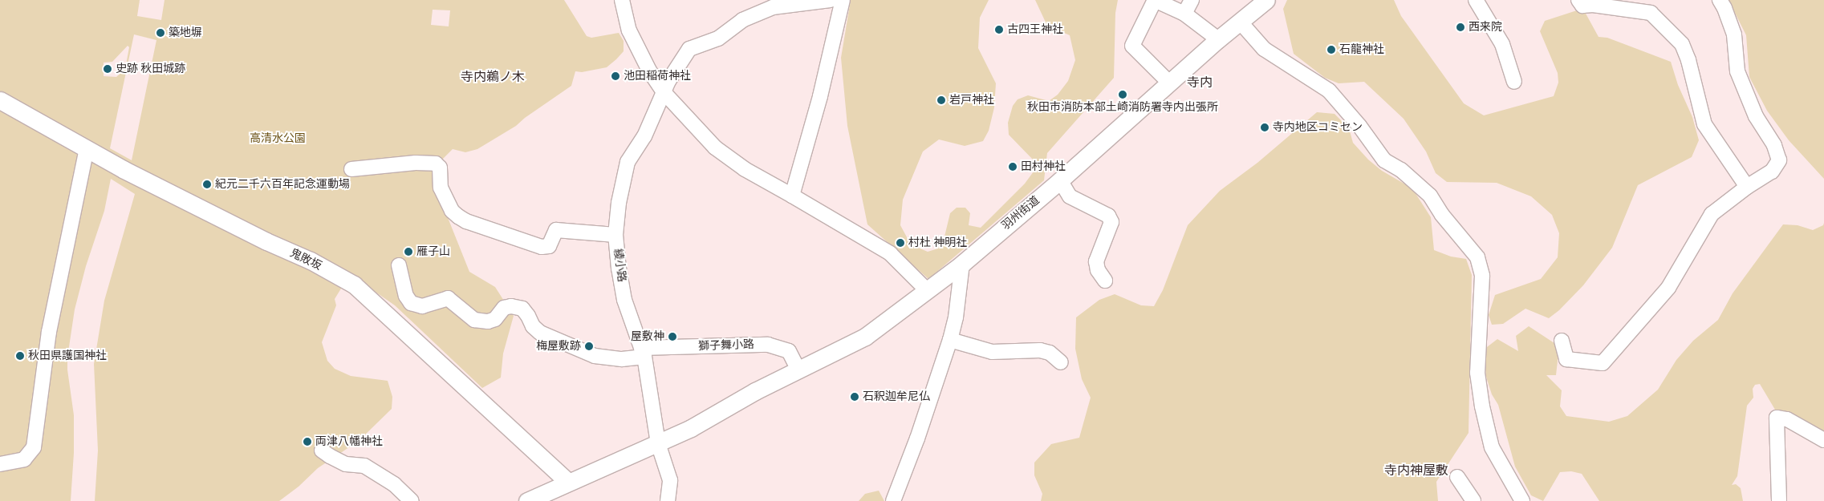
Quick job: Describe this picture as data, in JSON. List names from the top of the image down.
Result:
{
  "streets": {
    "street": [
      "羽州街道",
      "鬼敗坂",
      "綾小路",
      "獅子舞小路"
    ]
  },
  "crossings": [
    ["羽州街道", "鬼敗坂"],
    ["羽州街道", "綾小路"],
    ["羽州街道", "獅子舞小路"],
    ["綾小路", "獅子舞小路"]
  ],
  "districts": ["寺内鵜ノ木", "寺内", "寺内神屋敷"],
  "parks": ["高清水公園"],
  "places": [
    "西来院",
    "古四王神社",
    "築地塀",
    "石龍神社",
    "史跡 秋田城跡",
    "池田稲荷神社",
    "秋田市消防本部土崎消防署寺内出張所",
    "岩戸神社",
    "寺内地区コミセン",
    "田村神社",
    "紀元二千六百年記念運動場",
    "村杜 神明社",
    "雁子山",
    "屋敷神",
    "梅屋敷跡",
    "秋田県護国神社",
    "石釈迦牟尼仏",
    "両津八幡神社"
  ]
}
